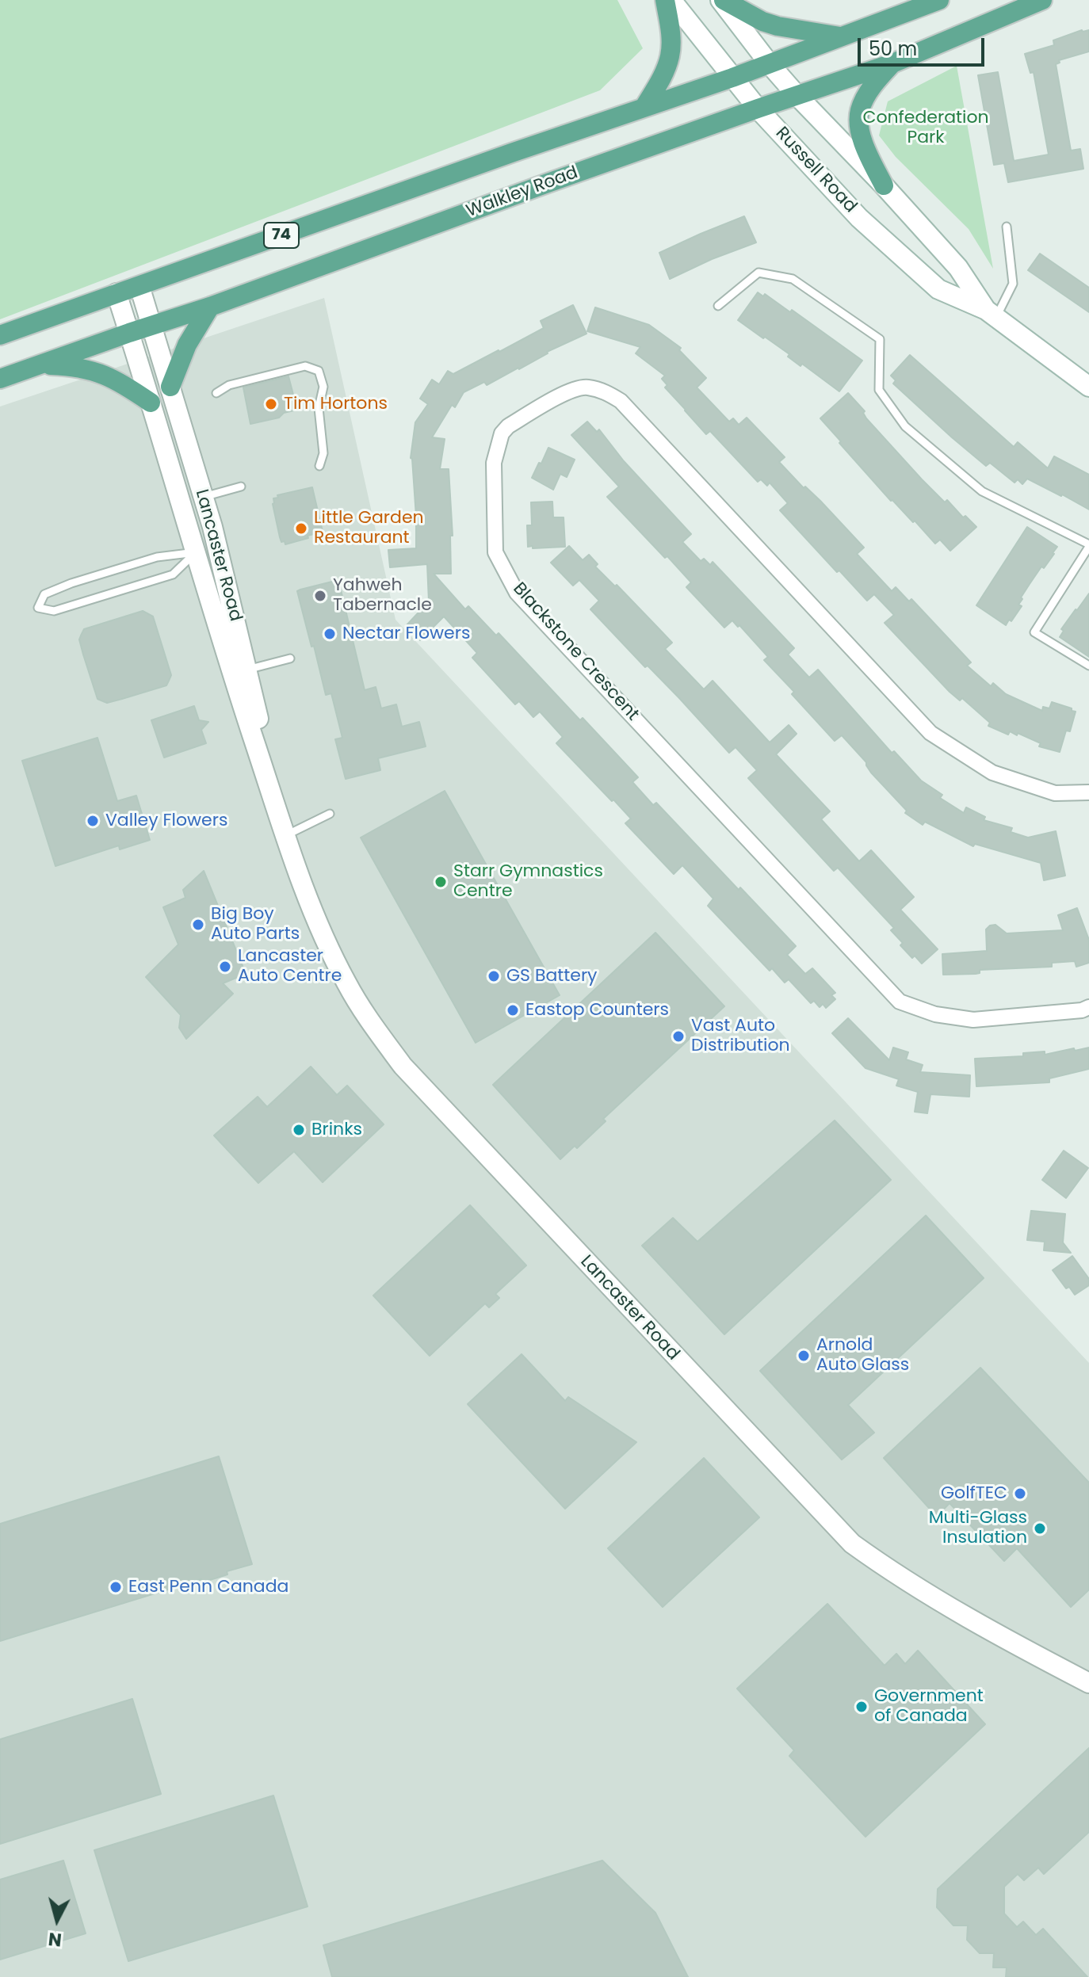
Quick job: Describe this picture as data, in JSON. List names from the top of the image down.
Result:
{
  "streets": {
    "main road": ["Walkley Road", "74"],
    "street": ["Russell Road", "Lancaster Road", "Blackstone Crescent"]
  },
  "crossings": [
    ["Russell Road", "Walkley Road"],
    ["Russell Road", "74"],
    ["Walkley Road", "Lancaster Road"],
    ["74", "Lancaster Road"]
  ],
  "parks": ["Confederation Park"],
  "places": [
    "Tim Hortons",
    "Little Garden Restaurant",
    "Yahweh Tabernacle",
    "Nectar Flowers",
    "Valley Flowers",
    "Starr Gymnastics Centre",
    "Big Boy Auto Parts",
    "Lancaster Auto Centre",
    "GS Battery",
    "Eastop Counters",
    "Vast Auto Distribution",
    "Brinks",
    "Arnold Auto Glass",
    "GolfTEC",
    "Multi-Glass Insulation",
    "East Penn Canada",
    "Government of Canada"
  ],
  "scale_bar": "50 m",
  "north": "bottom"
}
